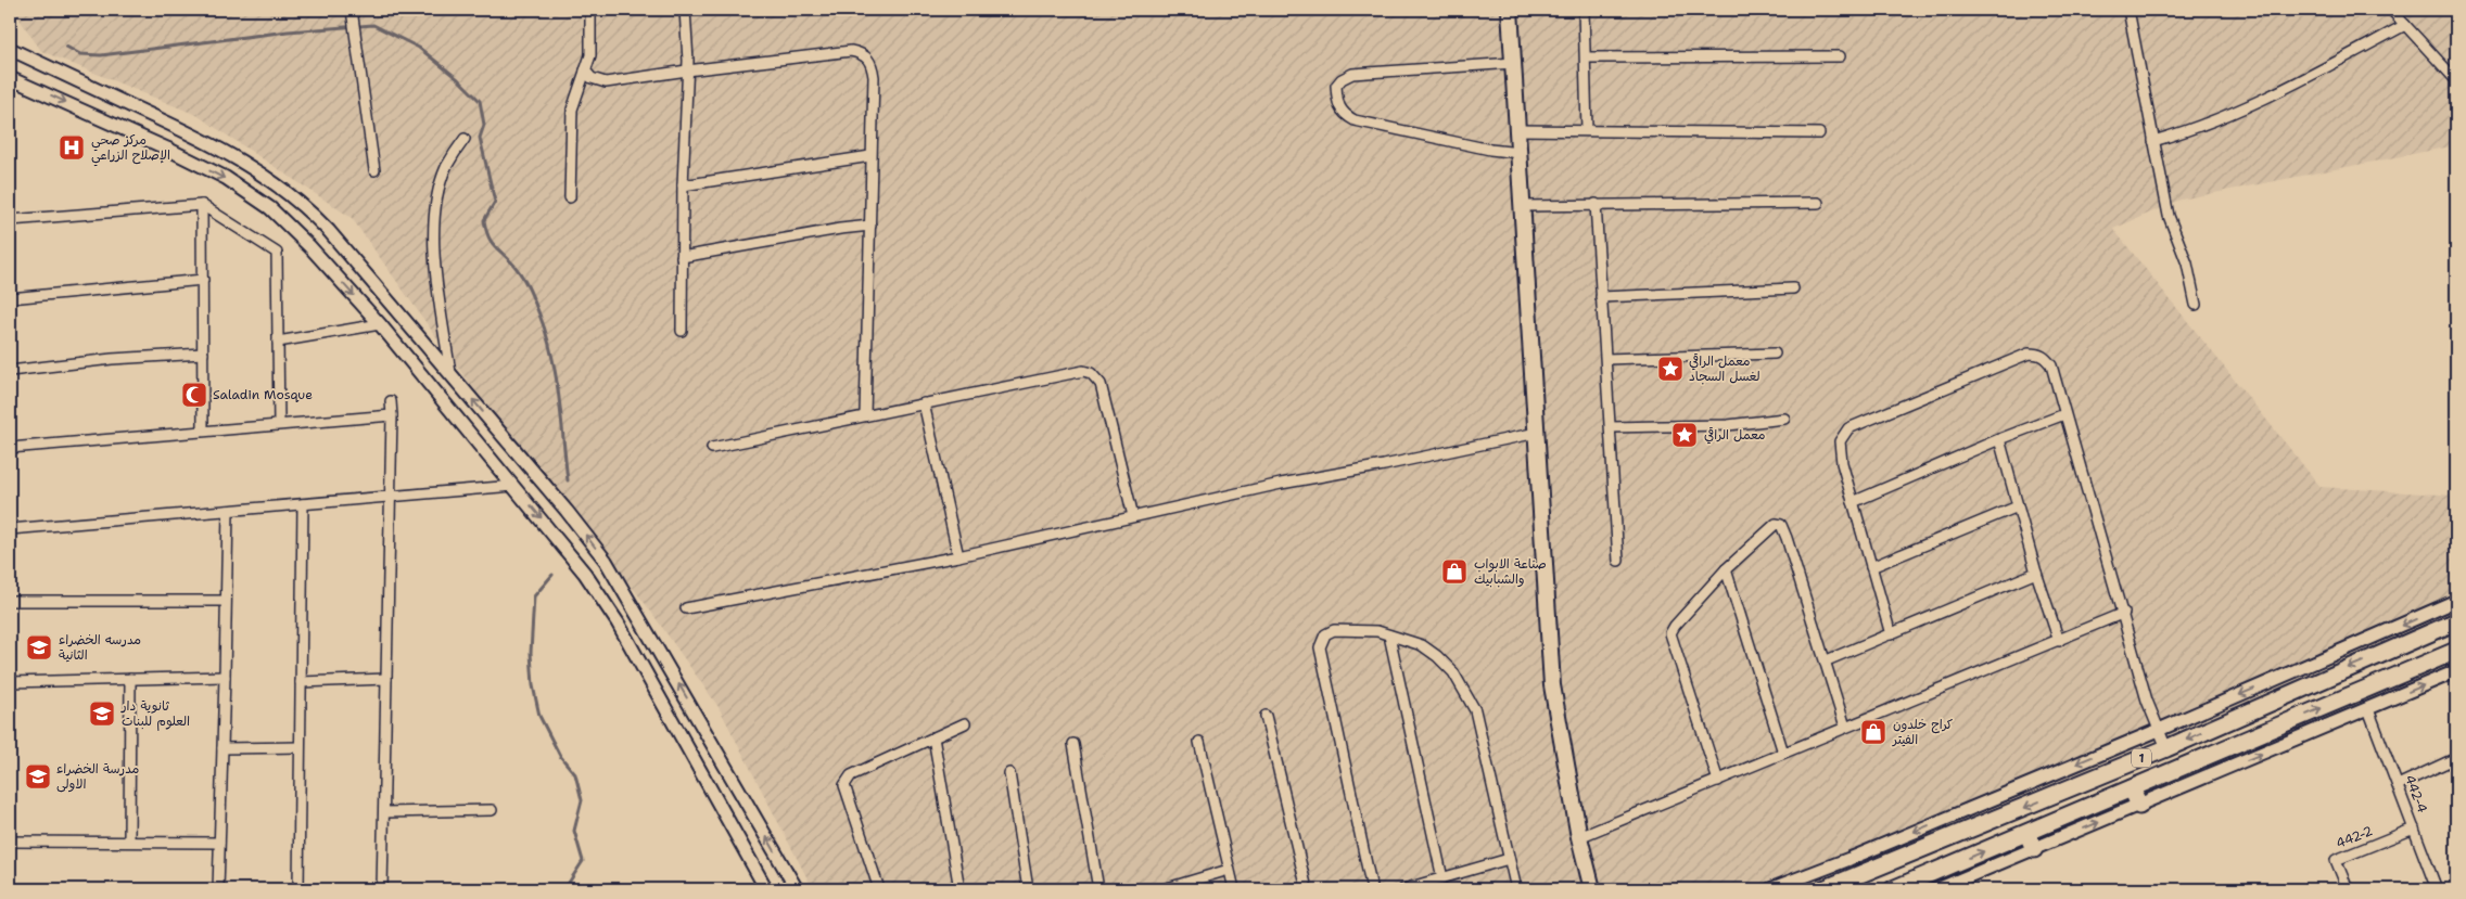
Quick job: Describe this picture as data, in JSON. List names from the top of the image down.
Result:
{
  "streets": {
    "highway": ["1"],
    "street": ["442-4", "442-2"]
  },
  "crossings": [
    ["442-4", "442-2"]
  ],
  "places": {
    "hospital": ["مركز صحي الإصلاح الزراعي"],
    "place": ["معمل الراقي لغسل السجاد", "معمل الراقي"],
    "mosque": ["Saladin Mosque"],
    "shop": ["صناعة الابواب والشبابيك", "كراج خلدون الفيتر"],
    "school or university": ["مدرسه الخضراء الثانية", "ثانوية دار العلوم للبنات", "مدرسة الخضراء الاولى"]
  }
}
